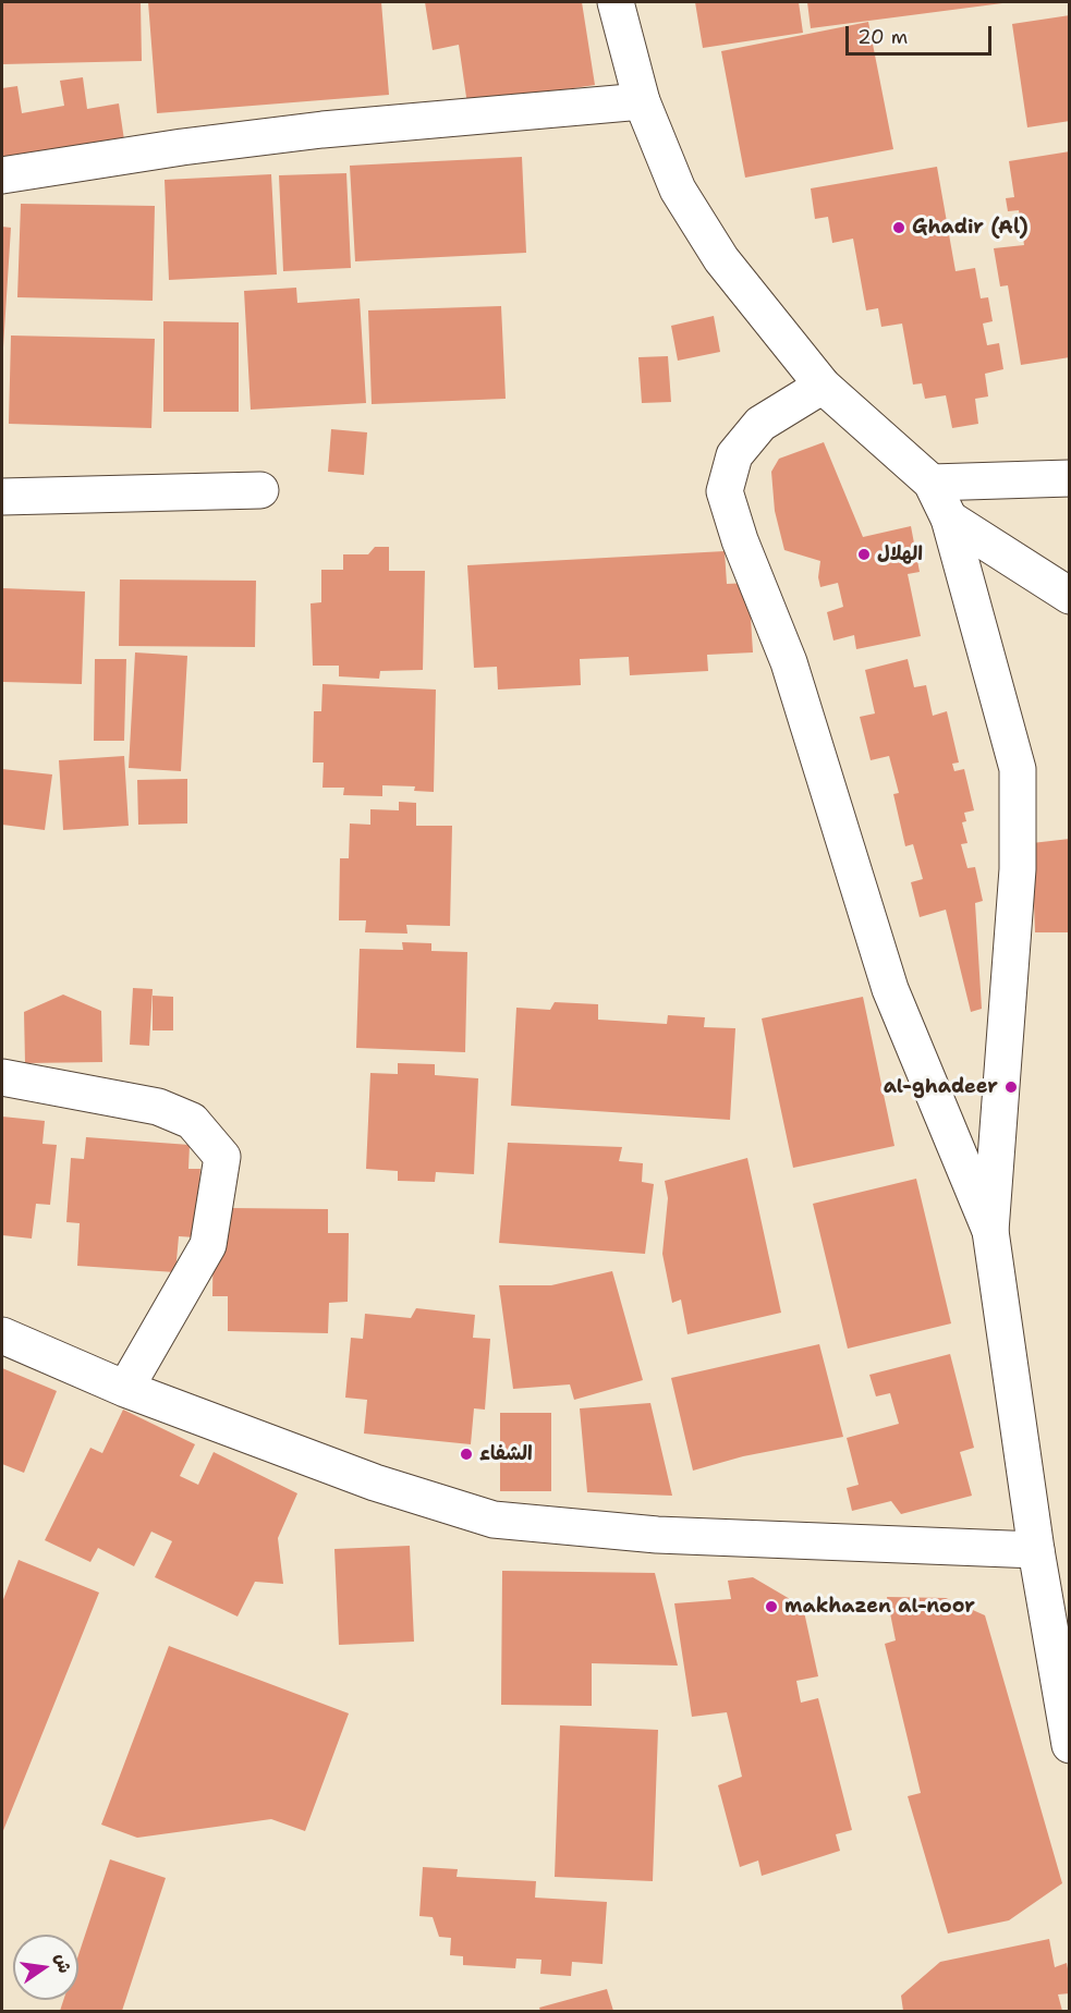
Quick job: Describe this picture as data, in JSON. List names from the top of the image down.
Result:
{
  "places": [
    "Ghadir (Al)",
    "الهلال",
    "al-ghadeer",
    "الشفاء",
    "makhazen al-noor"
  ],
  "scale_bar": "20 m",
  "north": "right"
}
